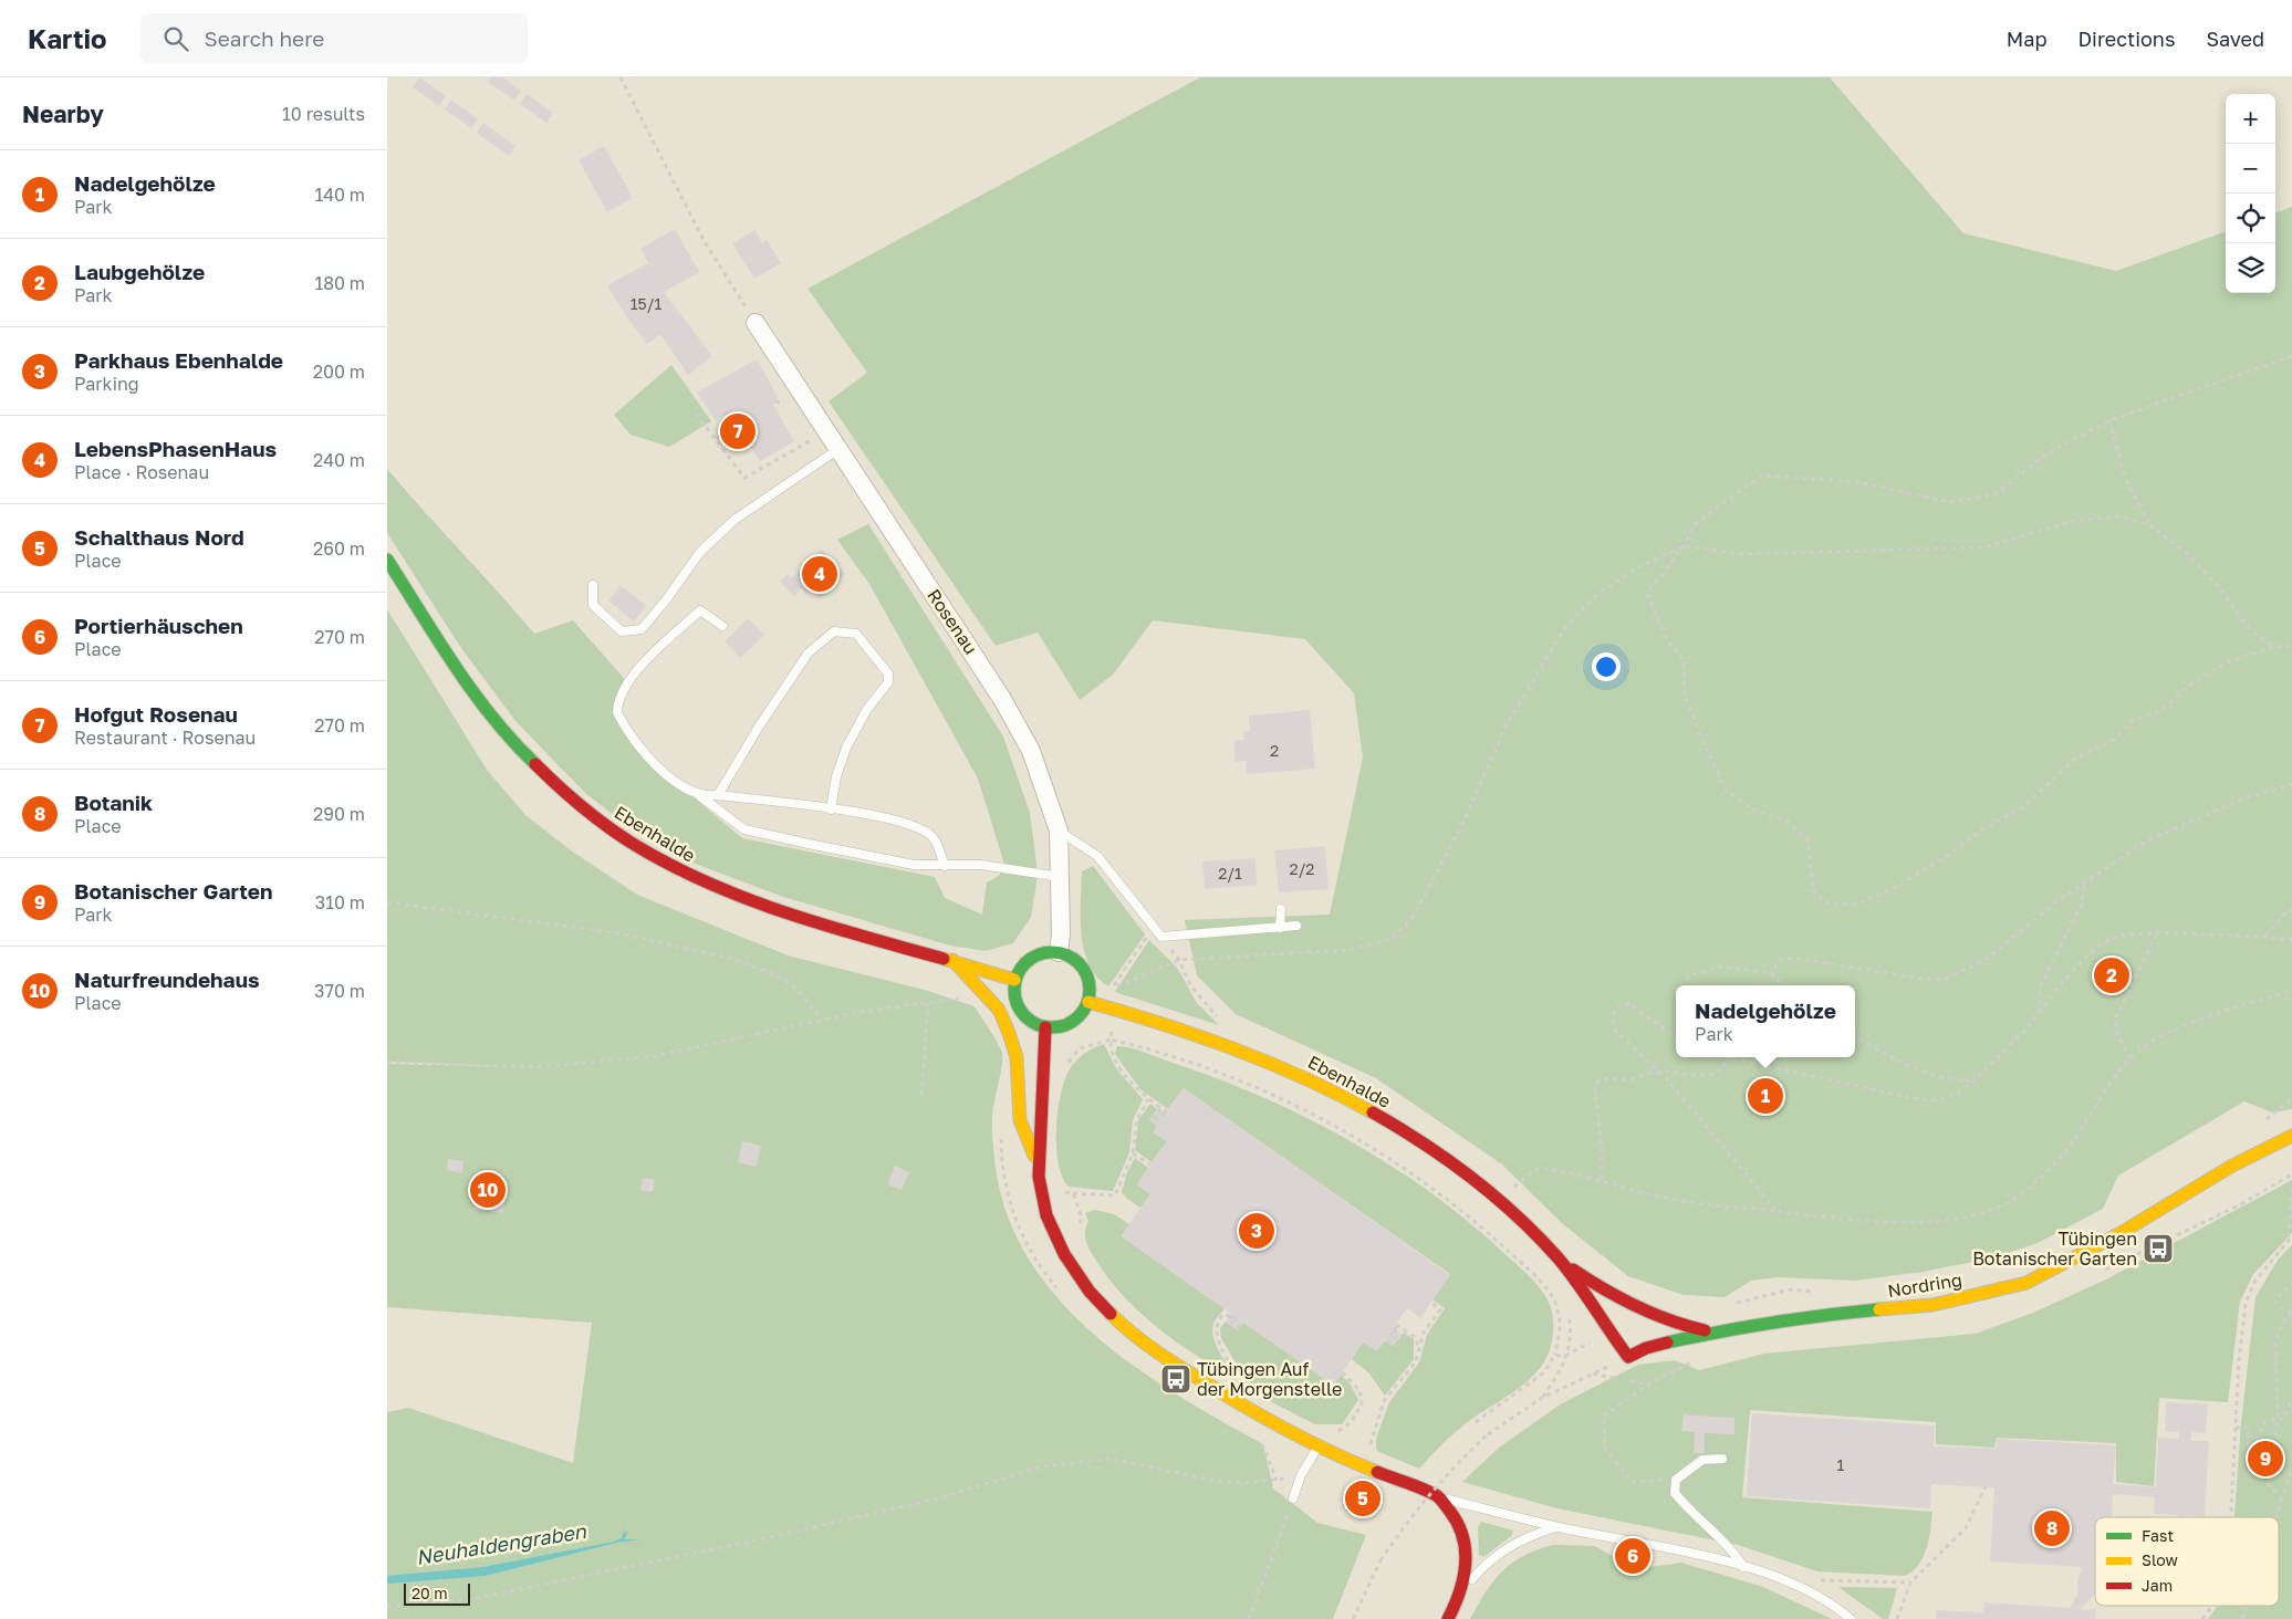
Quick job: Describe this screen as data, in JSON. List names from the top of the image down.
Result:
{
  "streets": {
    "street": ["Rosenau", "Ebenhalde", "Nordring"]
  },
  "crossings": [
    ["Rosenau", "Ebenhalde"],
    ["Ebenhalde", "Nordring"]
  ],
  "water": ["Neuhaldengraben"],
  "places": {
    "bus stop": ["Tübingen Botanischer Garten", "Tübingen Auf der Morgenstelle"]
  },
  "house_numbers": [
    "15/1",
    "2",
    "2/2",
    "2/1",
    "1"
  ],
  "legend": ["Fast", "Slow", "Jam"],
  "scale_bar": "20 m",
  "page": {
    "header": "Kartio",
    "search": "Search here",
    "nav": ["Map", "Directions", "Saved"],
    "heading": ["Nearby", "10 results"],
    "map_buttons": ["+", "−"],
    "list": [
      {
        "mark": "1",
        "name": "Nadelgehölze",
        "note": "Park",
        "value": "140 m"
      },
      {
        "mark": "2",
        "name": "Laubgehölze",
        "note": "Park",
        "value": "180 m"
      },
      {
        "mark": "3",
        "name": "Parkhaus Ebenhalde",
        "note": "Parking",
        "value": "200 m"
      },
      {
        "mark": "4",
        "name": "LebensPhasenHaus",
        "note": "Place · Rosenau",
        "value": "240 m"
      },
      {
        "mark": "5",
        "name": "Schalthaus Nord",
        "note": "Place",
        "value": "260 m"
      },
      {
        "mark": "6",
        "name": "Portierhäuschen",
        "note": "Place",
        "value": "270 m"
      },
      {
        "mark": "7",
        "name": "Hofgut Rosenau",
        "note": "Restaurant · Rosenau",
        "value": "270 m"
      },
      {
        "mark": "8",
        "name": "Botanik",
        "note": "Place",
        "value": "290 m"
      },
      {
        "mark": "9",
        "name": "Botanischer Garten",
        "note": "Park",
        "value": "310 m"
      },
      {
        "mark": "10",
        "name": "Naturfreundehaus",
        "note": "Place",
        "value": "370 m"
      }
    ],
    "pins": [
      "7",
      "4",
      "2",
      "1",
      "10",
      "3",
      "9",
      "5",
      "8",
      "6"
    ],
    "popup": ["Nadelgehölze", "Park"],
    "scale": "20 m"
  }
}
